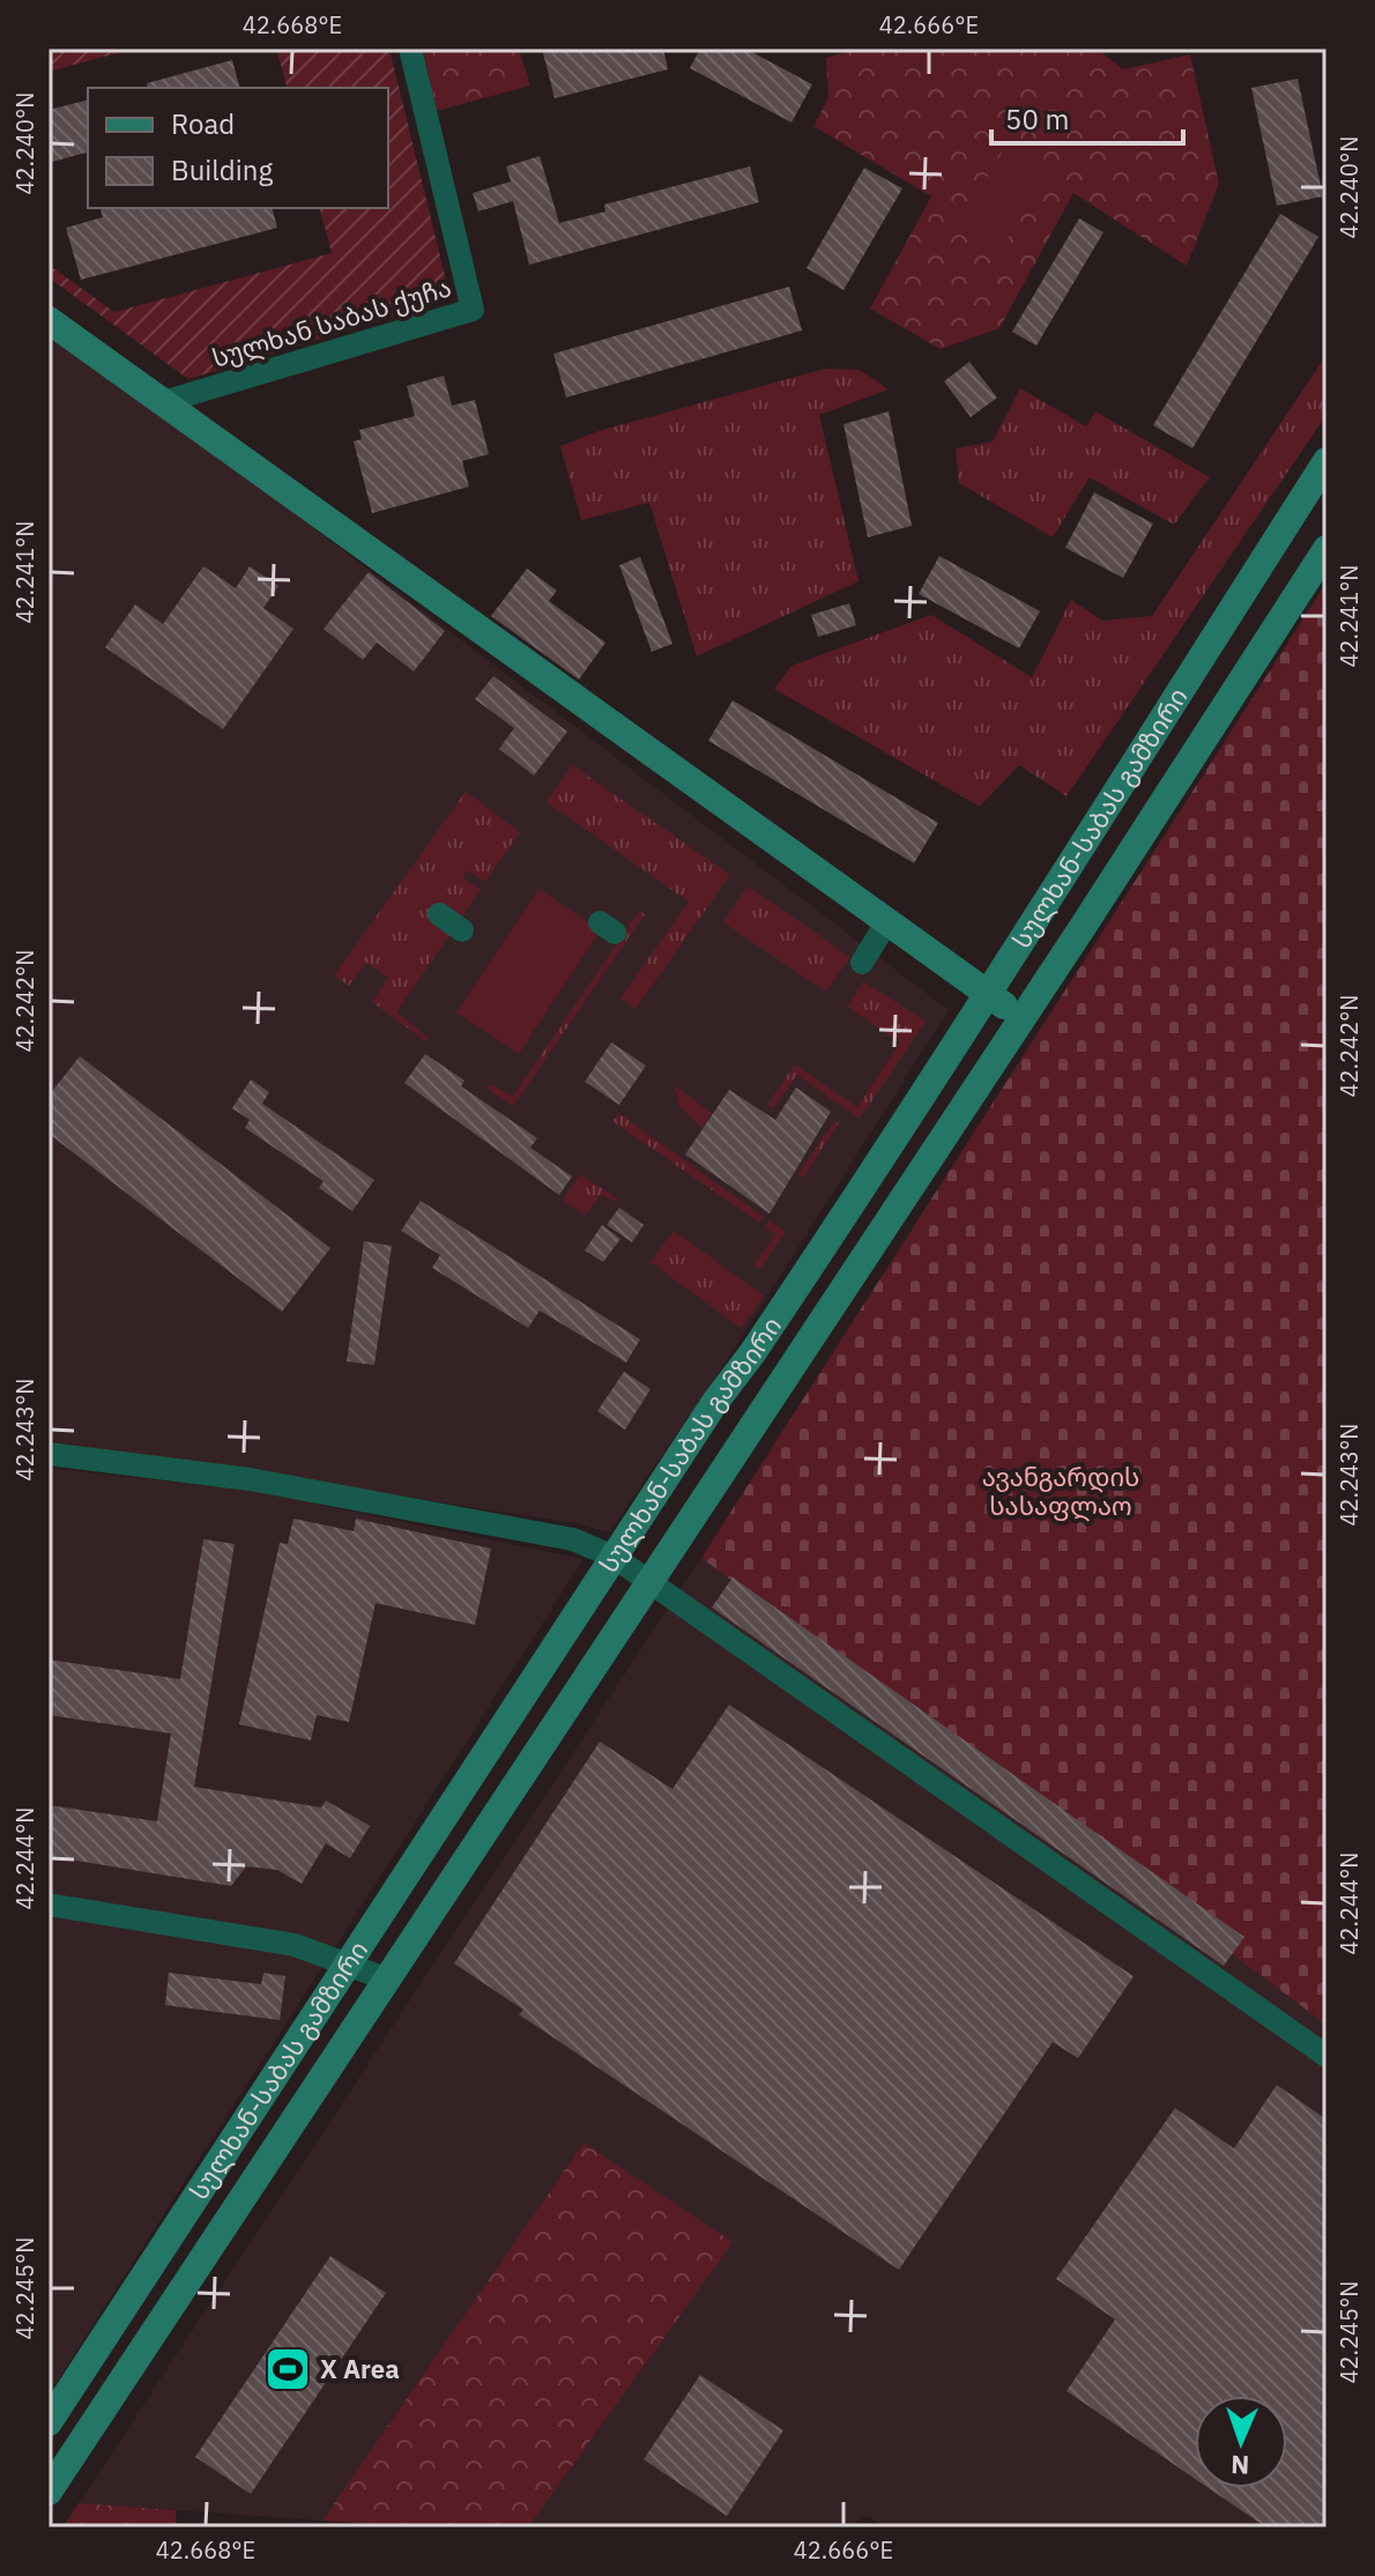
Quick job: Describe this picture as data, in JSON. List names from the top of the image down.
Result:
{
  "streets": {
    "main road": ["სულხან-საბას გამზირი"],
    "street": ["სულხან საბას ქუჩა"]
  },
  "parks": ["ავანგარდის სასაფლაო"],
  "places": {
    "sports": ["X Area"]
  },
  "legend": ["Road", "Building"],
  "scale_bar": "50 m",
  "north": "bottom",
  "coordinates": [
    "42.668°E",
    "42.666°E",
    "42.240°N",
    "42.241°N",
    "42.242°N",
    "42.243°N",
    "42.244°N",
    "42.245°N"
  ]
}
